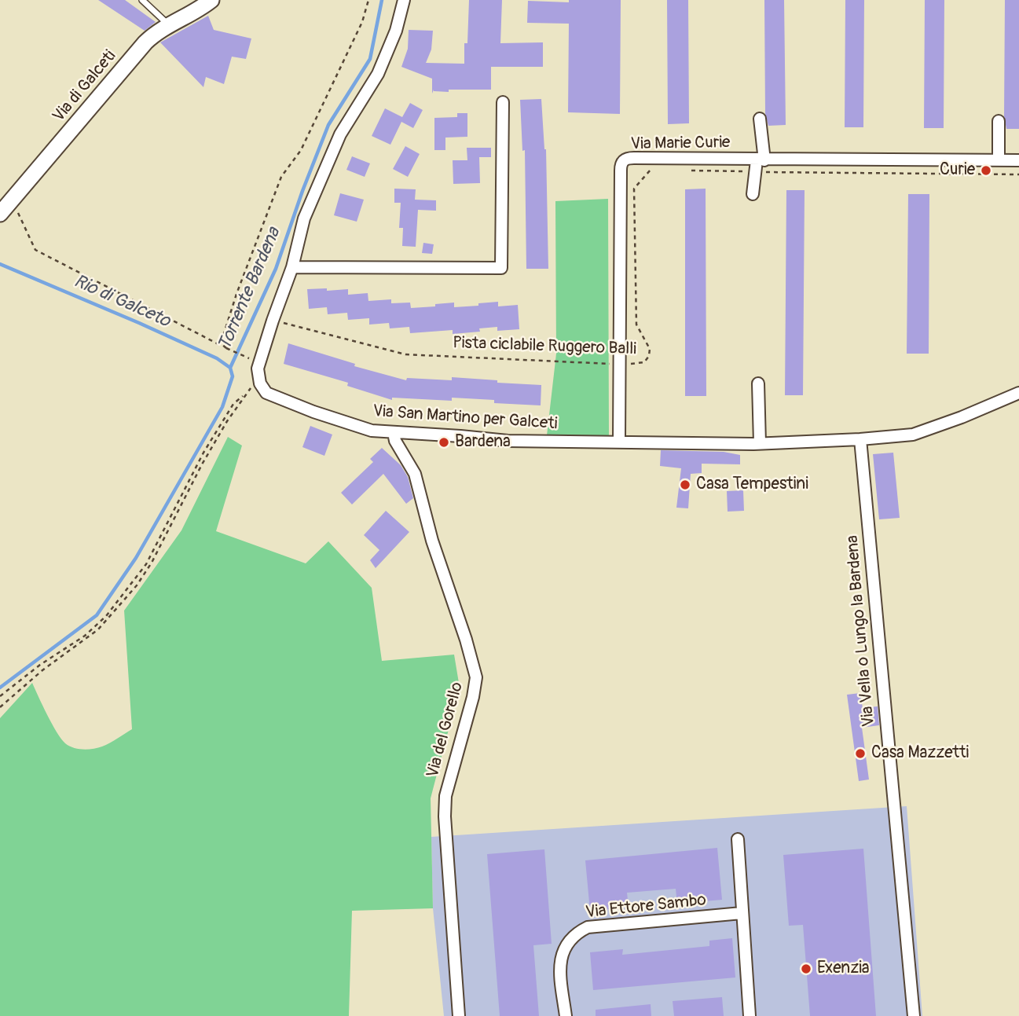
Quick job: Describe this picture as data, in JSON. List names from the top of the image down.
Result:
{
  "streets": {
    "street": [
      "Via di Galceti",
      "Via Marie Curie",
      "Via San Martino per Galceti",
      "Via Vella o Lungo la Bardena",
      "Via del Gorello",
      "Via Ettore Sambo"
    ],
    "path": ["Pista ciclabile Ruggero Balli"]
  },
  "crossings": [
    ["Via Marie Curie", "Pista ciclabile Ruggero Balli"],
    ["Via Marie Curie", "Via San Martino per Galceti"],
    ["Pista ciclabile Ruggero Balli", "Via San Martino per Galceti"],
    ["Via San Martino per Galceti", "Via Vella o Lungo la Bardena"],
    ["Via San Martino per Galceti", "Via del Gorello"]
  ],
  "water": ["Torrente Bardena", "Rio di Galceto"],
  "places": [
    "Curie",
    "Bardena",
    "Casa Tempestini",
    "Casa Mazzetti",
    "Exenzia"
  ]
}
